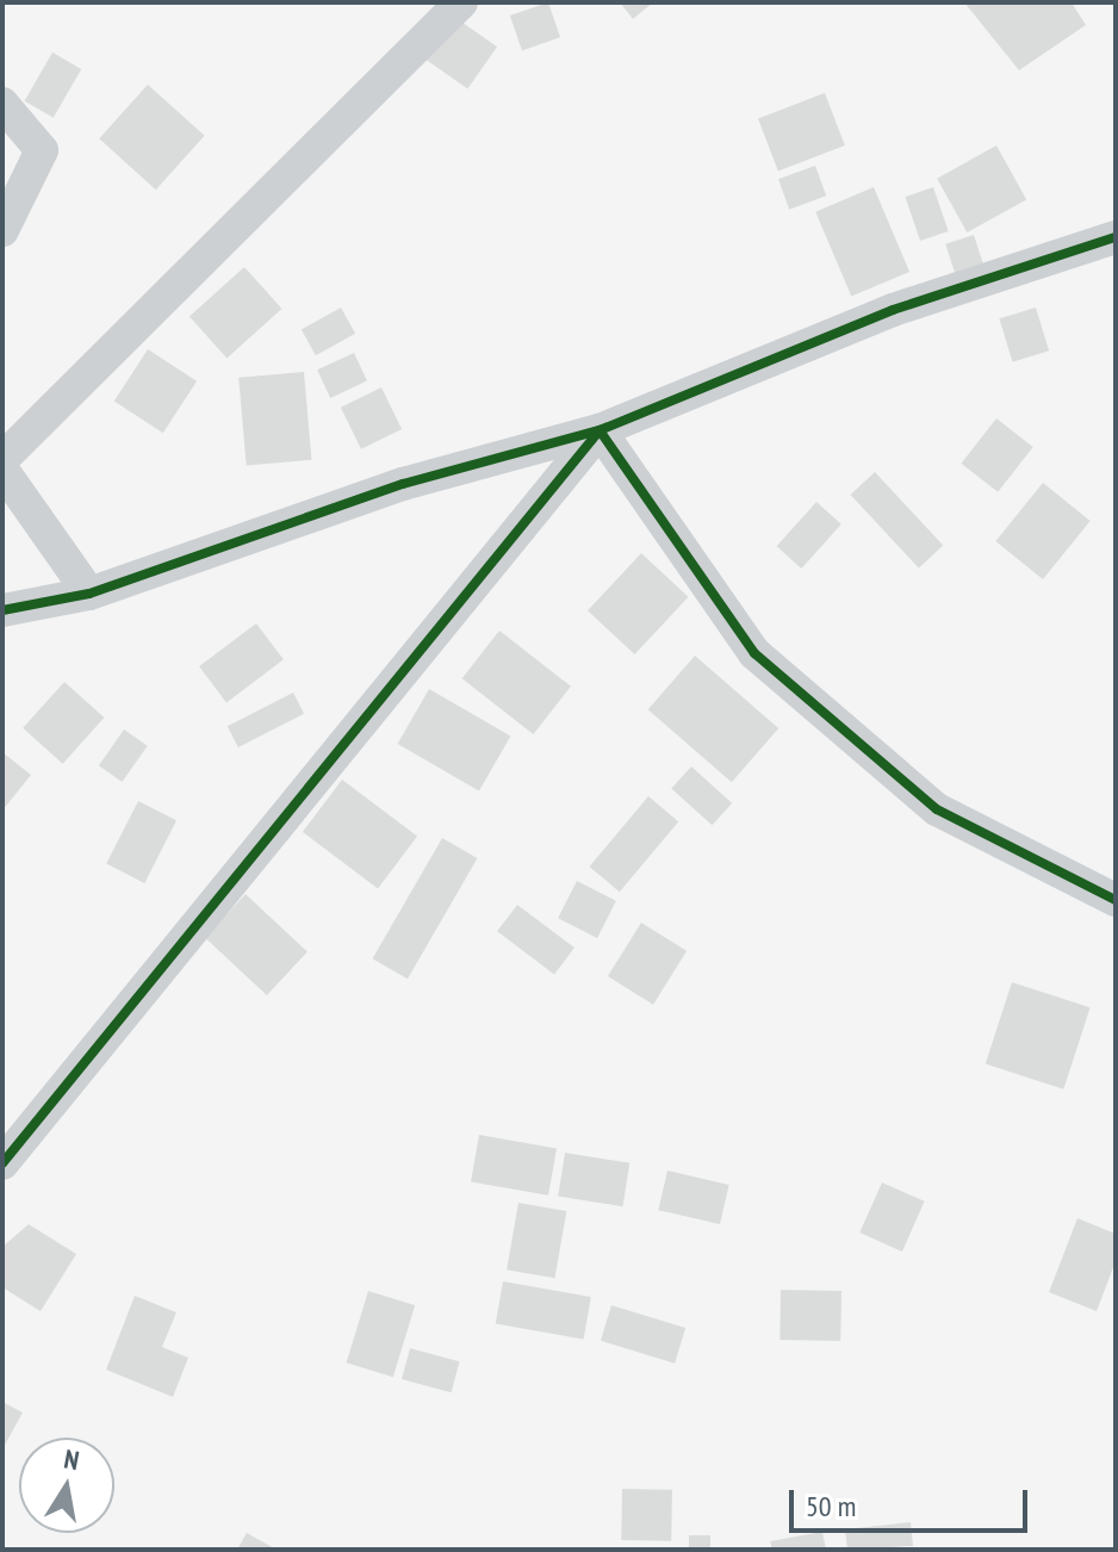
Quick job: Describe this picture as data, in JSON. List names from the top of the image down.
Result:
{
  "scale_bar": "50 m",
  "north": "top"
}
